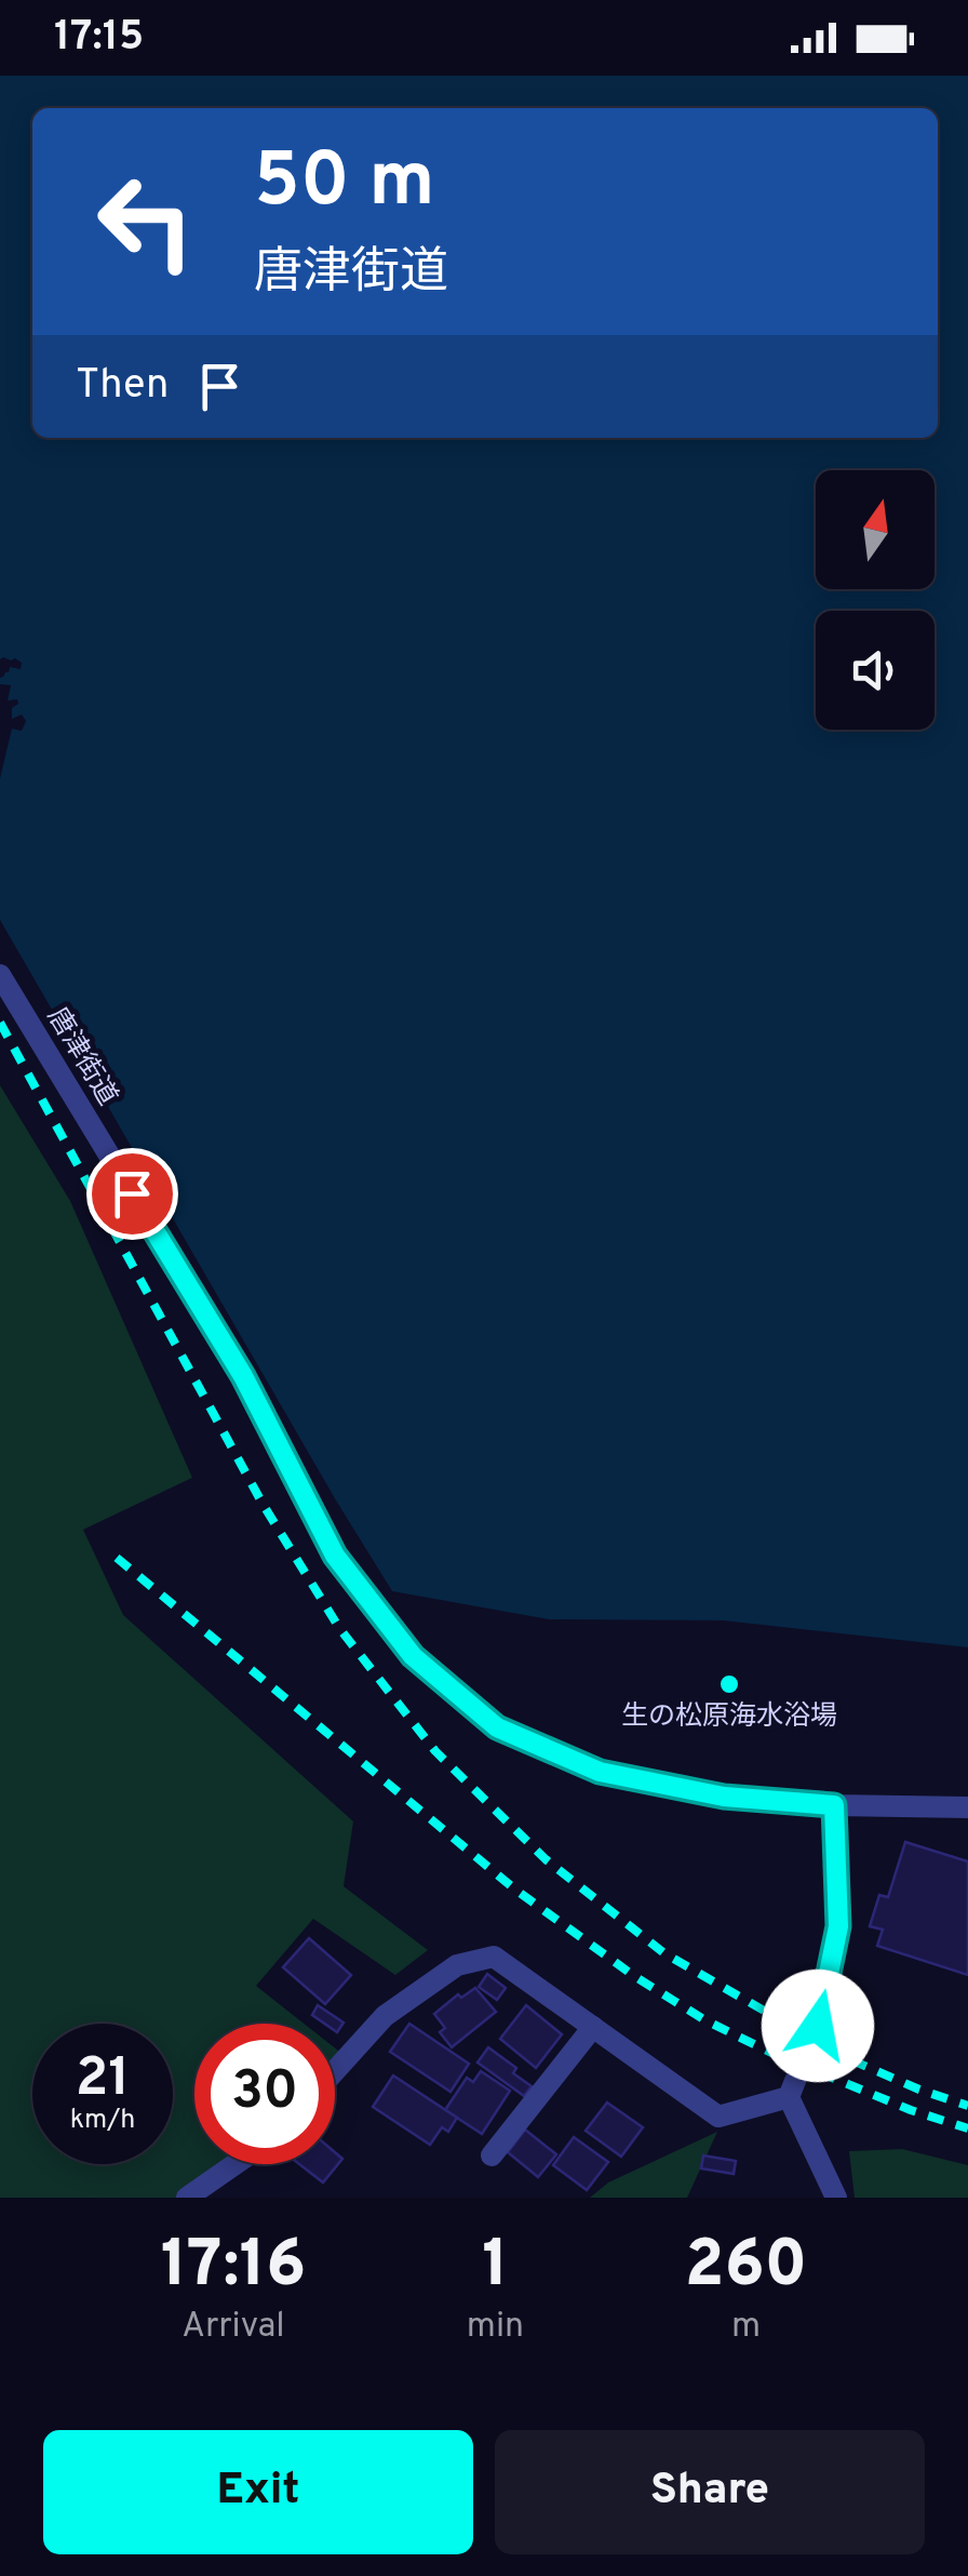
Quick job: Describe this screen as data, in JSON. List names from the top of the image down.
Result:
{
  "streets": {
    "street": ["唐津街道"]
  },
  "places": ["生の松原海水浴場"],
  "north": "top",
  "page": {
    "status": "17:15",
    "turn": ["50 m", "唐津街道"],
    "then": "Then",
    "speed": "21 km/h",
    "limit": "30",
    "eta": [
      "17:16",
      "Arrival",
      "1",
      "min",
      "260",
      "m"
    ],
    "buttons": ["Exit", "Share"]
  }
}
